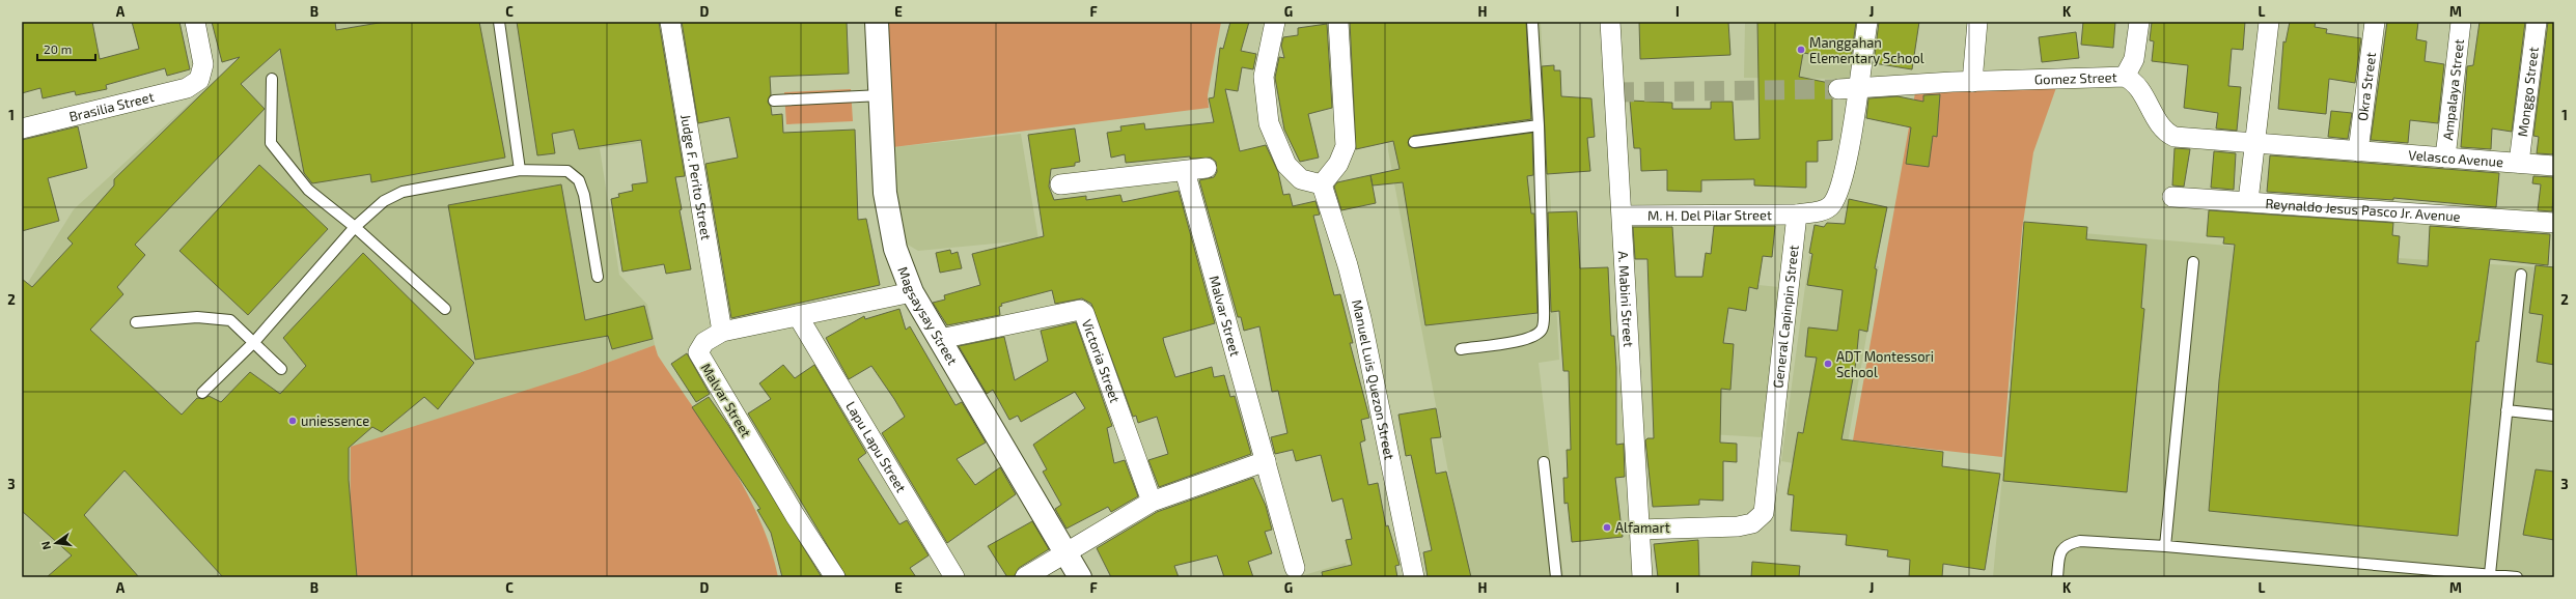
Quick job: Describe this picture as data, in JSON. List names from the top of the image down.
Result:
{
  "streets": {
    "street": [
      "Gomez Street",
      "Okra Street",
      "Ampalaya Street",
      "Monggo Street",
      "Brasilia Street",
      "Velasco Avenue",
      "Judge F. Perito Street",
      "Reynaldo Jesus Pasco Jr. Avenue",
      "M. H. Del Pilar Street",
      "A. Mabini Street",
      "Magsaysay Street",
      "Malvar Street",
      "General Capinpin Street",
      "Victoria Street",
      "Manuel Luis Quezon Street",
      "Lapu Lapu Street"
    ]
  },
  "crossings": [
    ["Gomez Street", "Okra Street"],
    ["Gomez Street", "Velasco Avenue"],
    ["Okra Street", "Velasco Avenue"],
    ["Ampalaya Street", "Velasco Avenue"],
    ["Monggo Street", "Velasco Avenue"],
    ["Judge F. Perito Street", "Malvar Street"],
    ["M. H. Del Pilar Street", "A. Mabini Street"],
    ["M. H. Del Pilar Street", "General Capinpin Street"],
    ["A. Mabini Street", "General Capinpin Street"],
    ["Magsaysay Street", "Malvar Street"],
    ["Magsaysay Street", "Victoria Street"],
    ["Malvar Street", "Lapu Lapu Street"]
  ],
  "places": [
    "Manggahan Elementary School",
    "ADT Montessori School",
    "uniessence",
    "Alfamart"
  ],
  "scale_bar": "20 m",
  "north": "left",
  "grid": {
    "columns": [
      "A",
      "B",
      "C",
      "D",
      "E",
      "F",
      "G",
      "H",
      "I",
      "J",
      "K",
      "L",
      "M"
    ],
    "rows": ["1", "2", "3"]
  }
}
